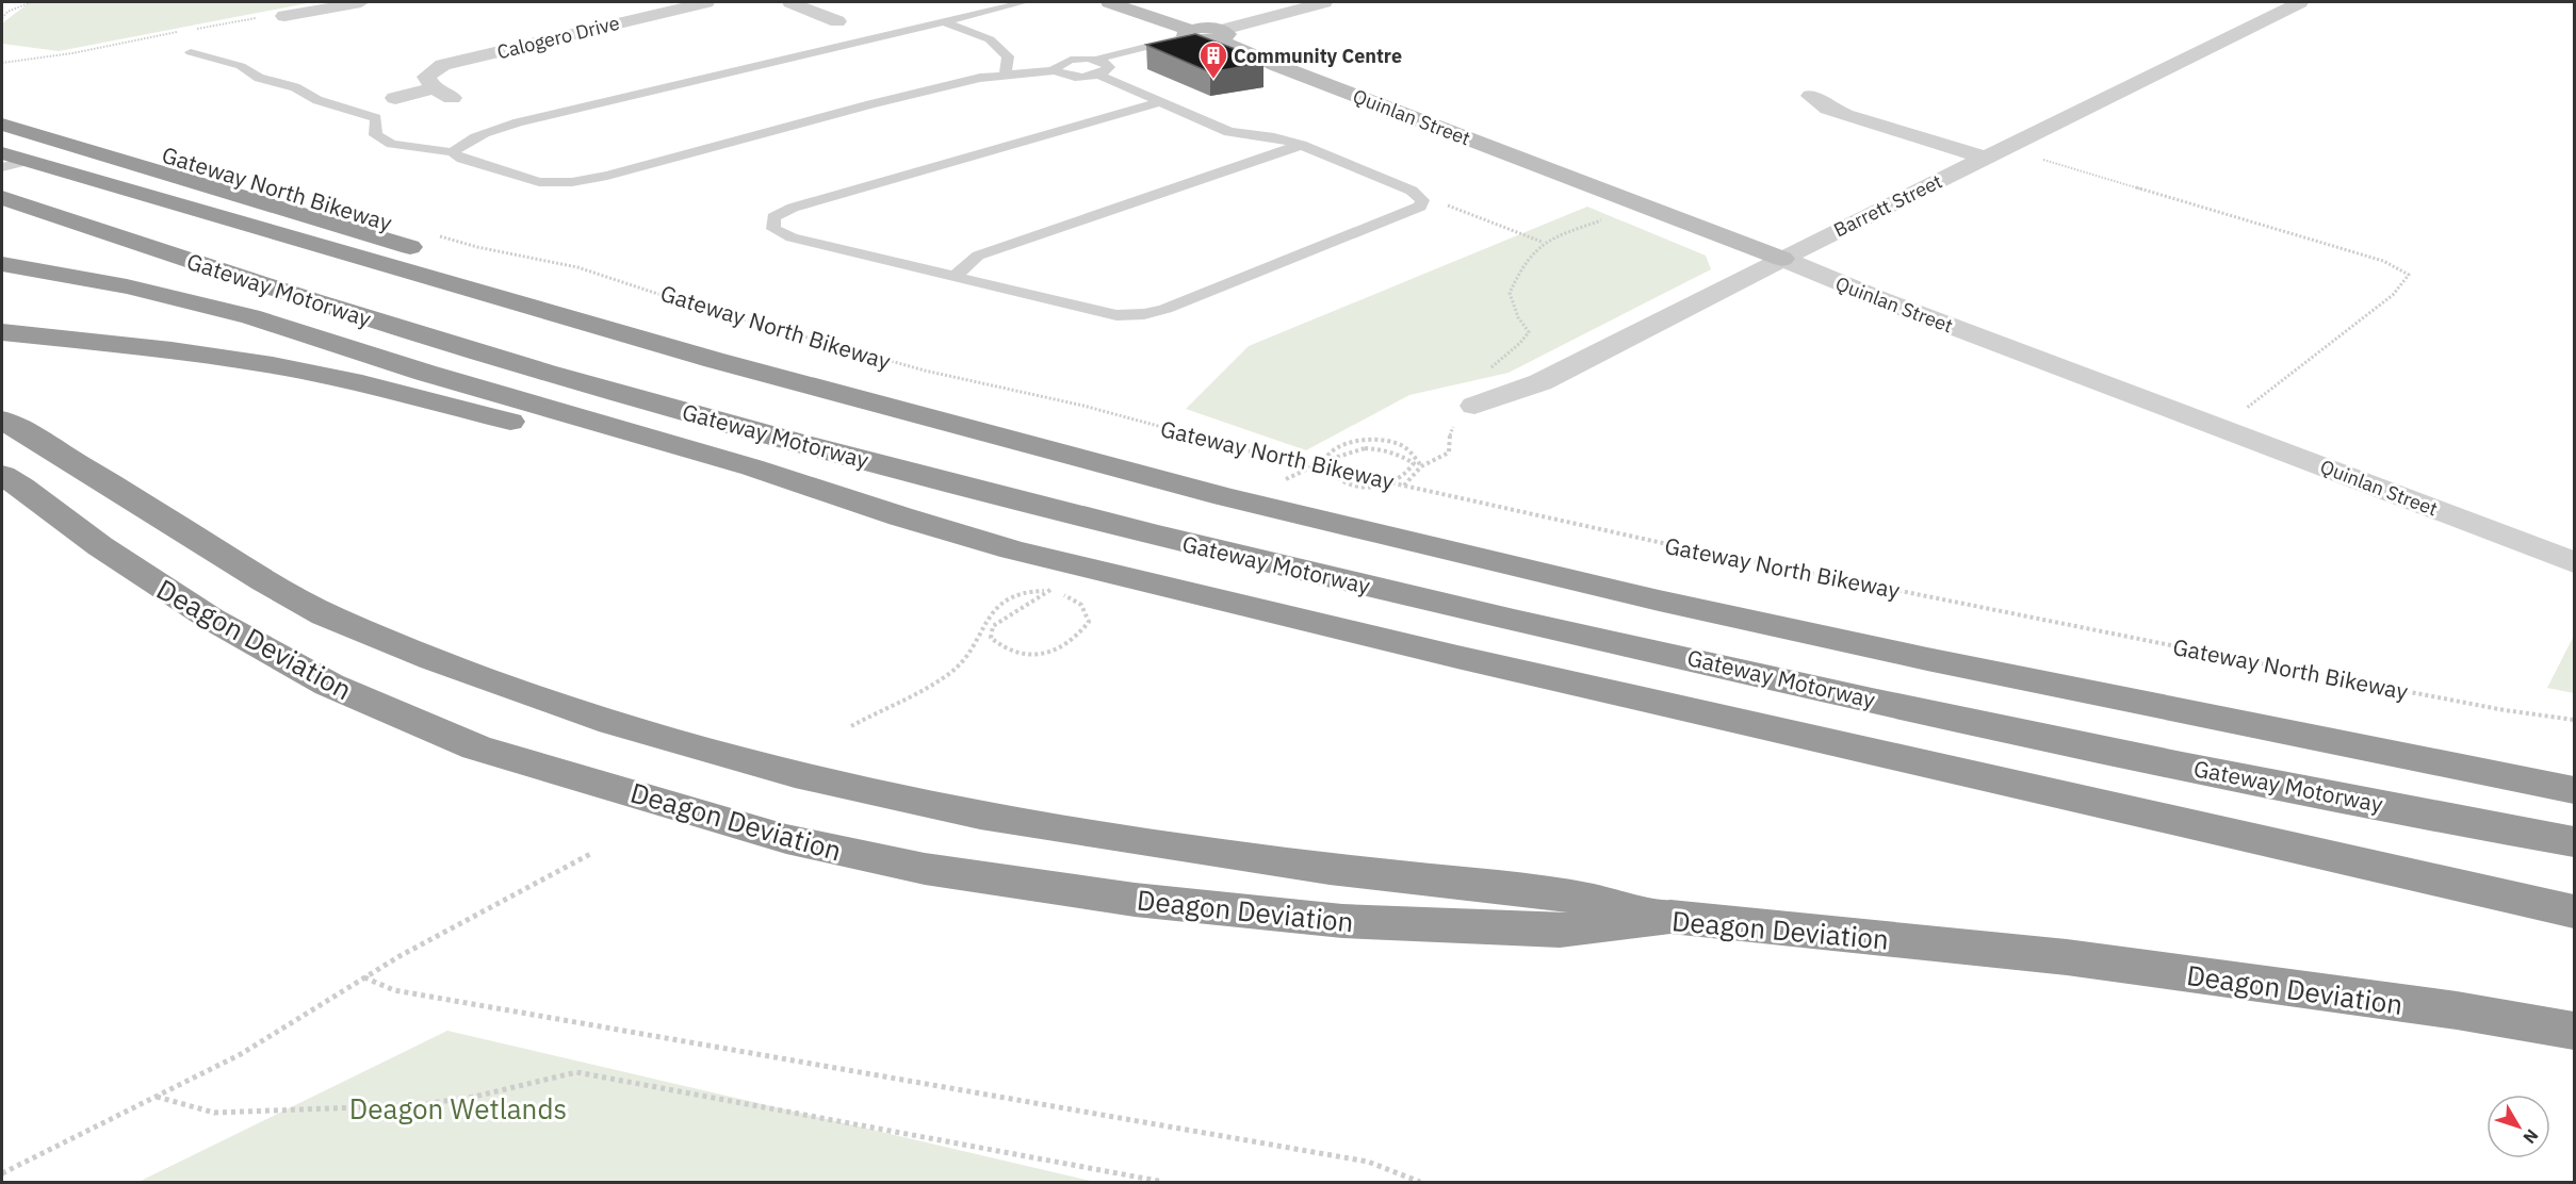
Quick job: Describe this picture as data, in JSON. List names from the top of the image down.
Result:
{
  "streets": {
    "highway": ["Gateway Motorway", "Deagon Deviation"],
    "street": ["Calogero Drive", "Quinlan Street", "Barrett Street"],
    "path": ["Gateway North Bikeway"]
  },
  "crossings": [
    ["Quinlan Street", "Barrett Street"]
  ],
  "parks": ["Deagon Wetlands"],
  "places": {
    "building": ["Community Centre"]
  },
  "north": "bottom right"
}
